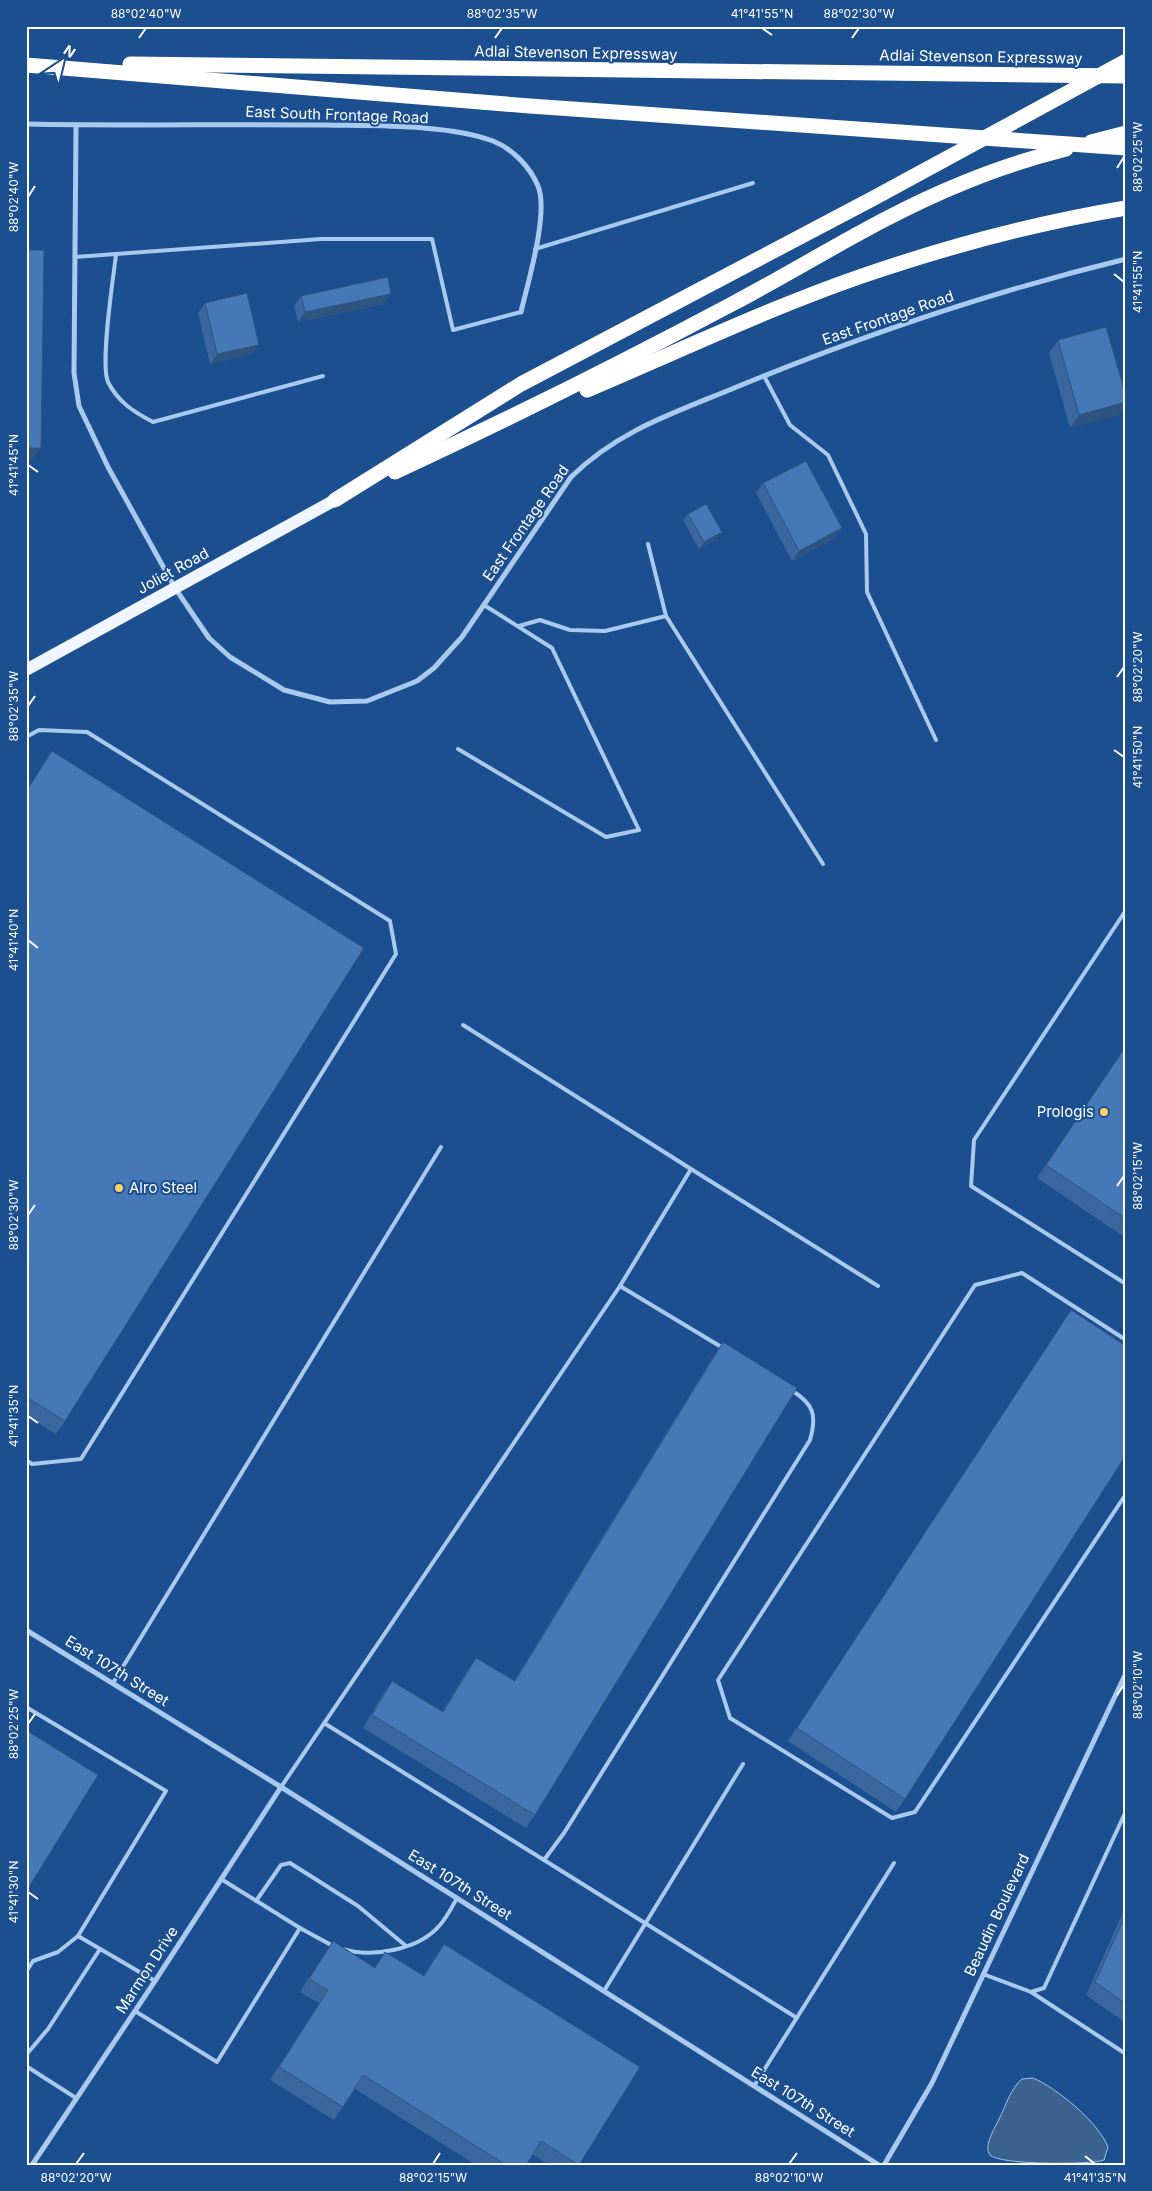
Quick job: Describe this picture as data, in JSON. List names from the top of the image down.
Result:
{
  "streets": {
    "highway": ["Adlai Stevenson Expressway"],
    "main road": ["Joliet Road"],
    "street": [
      "East South Frontage Road",
      "East Frontage Road",
      "East 107th Street",
      "Beaudin Boulevard",
      "Marmon Drive"
    ]
  },
  "crossings": [
    ["East Frontage Road", "Joliet Road"],
    ["East 107th Street", "Marmon Drive"]
  ],
  "places": ["Prologis", "Alro Steel"],
  "north": "top right",
  "coordinates": [
    "88°02'40\"W",
    "88°02'35\"W",
    "41°41'55\"N",
    "88°02'30\"W",
    "88°02'25\"W",
    "41°41'45\"N",
    "88°02'20\"W",
    "41°41'50\"N",
    "41°41'40\"N",
    "88°02'15\"W",
    "41°41'35\"N",
    "88°02'10\"W",
    "41°41'30\"N"
  ]
}
